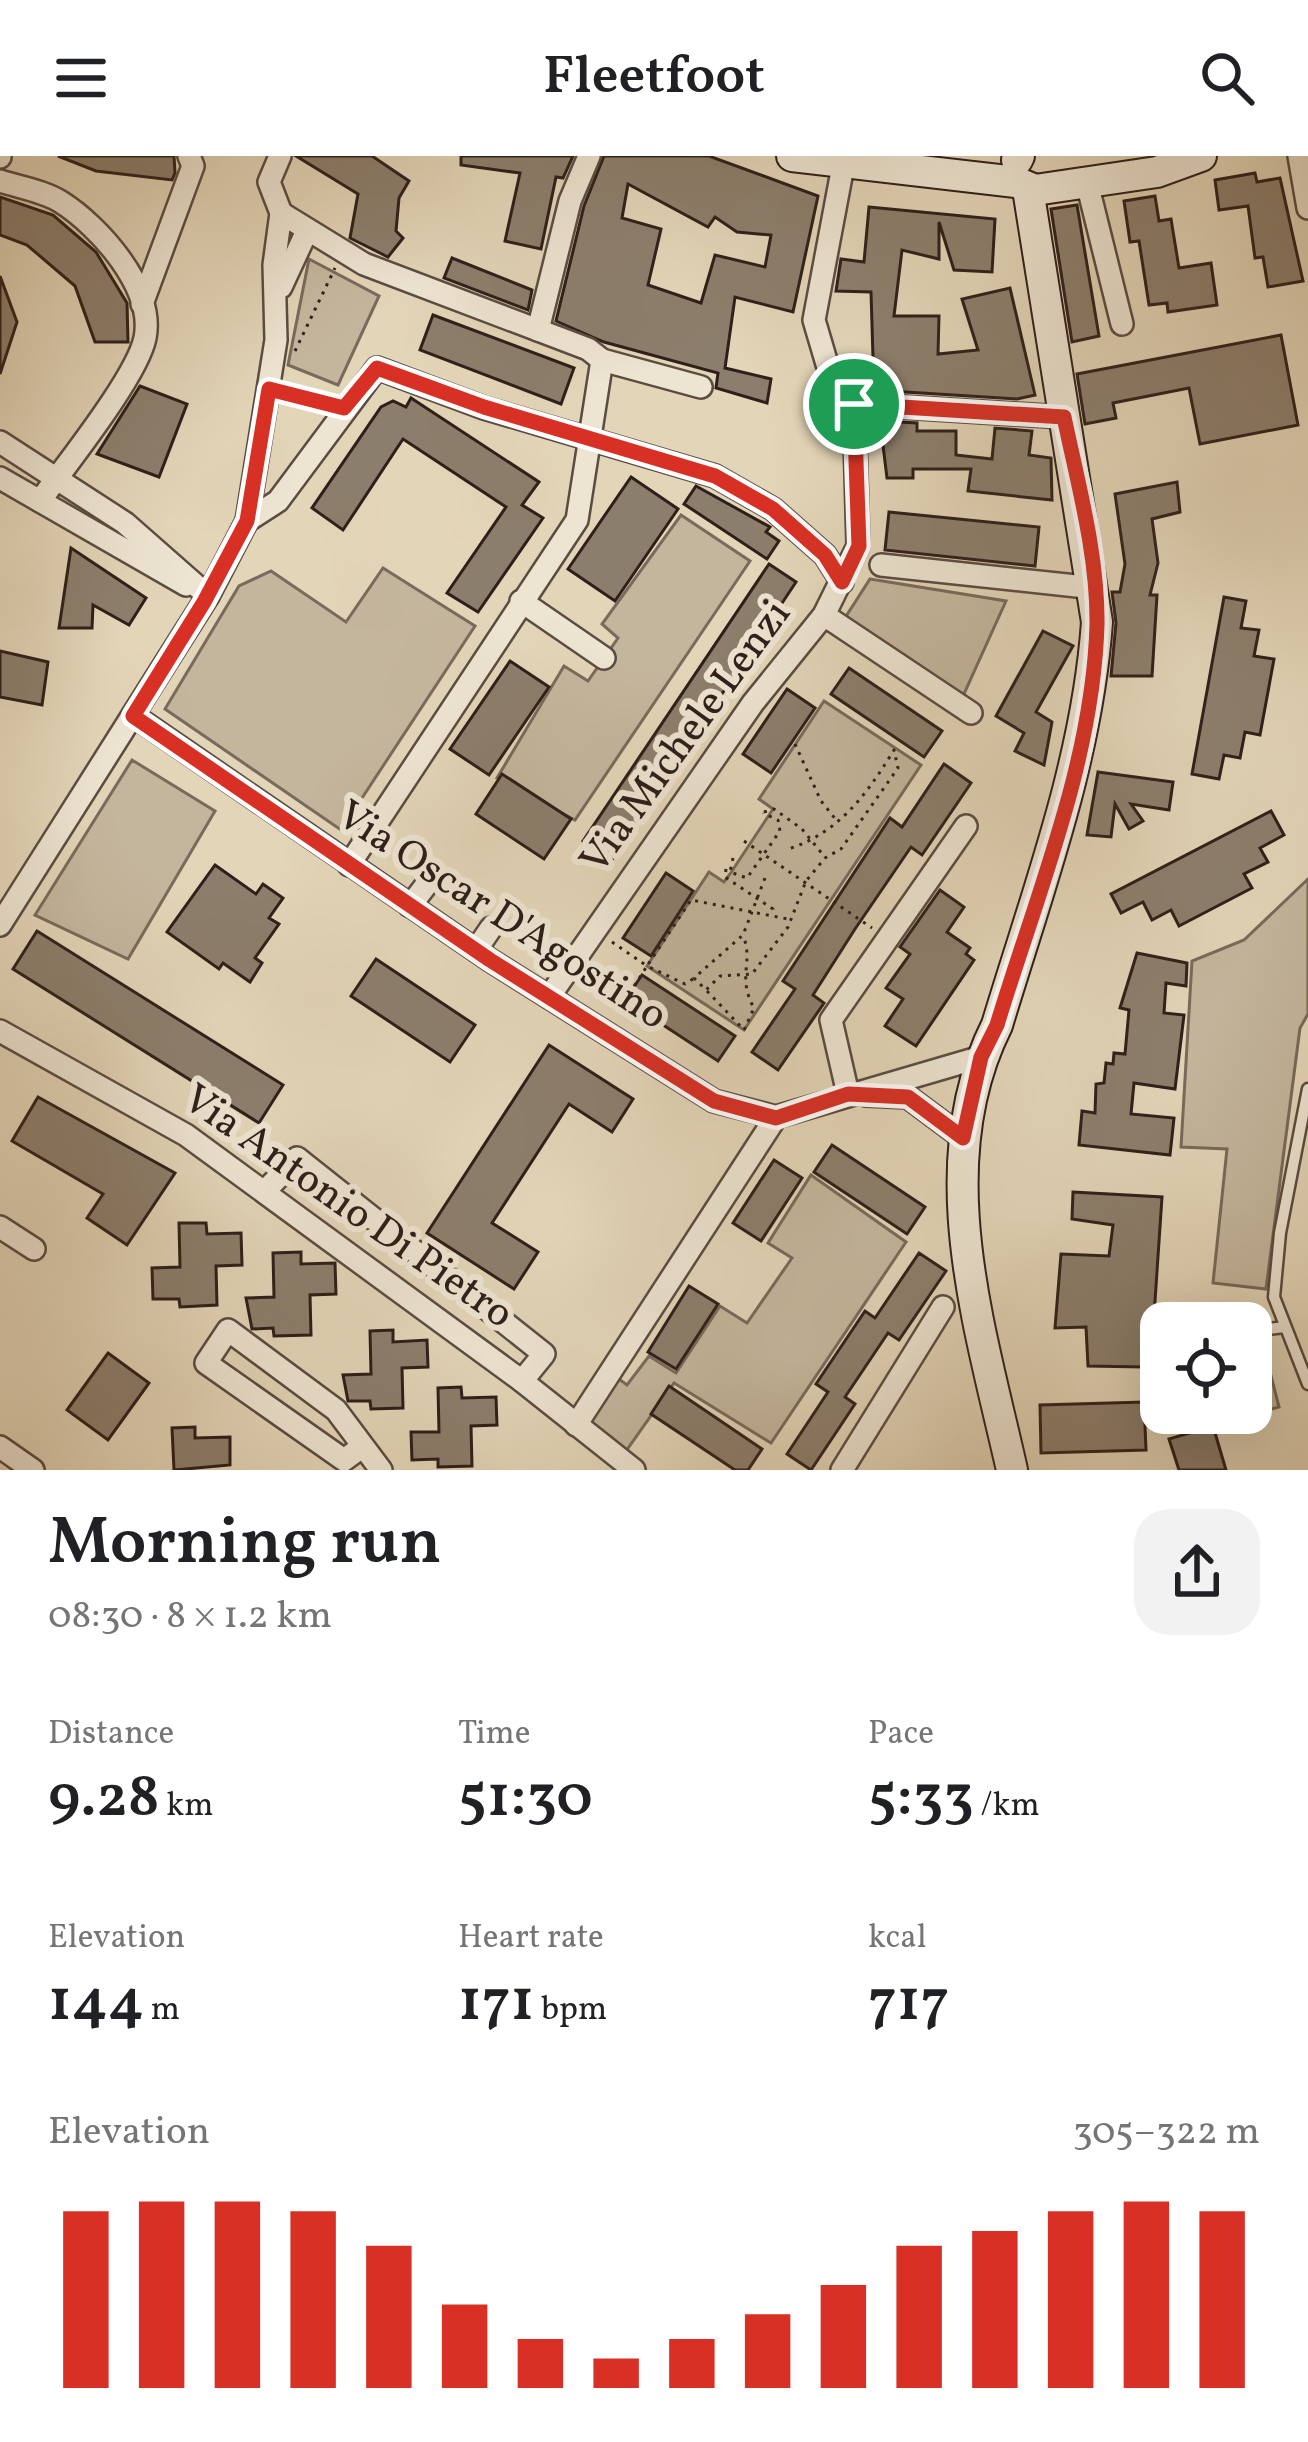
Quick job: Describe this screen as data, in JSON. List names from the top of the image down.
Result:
{
  "streets": {
    "street": ["Via Michele Lenzi", "Via Oscar D'Agostino", "Via Antonio Di Pietro"]
  },
  "crossings": [
    ["Via Michele Lenzi", "Via Oscar D'Agostino"]
  ],
  "page": {
    "header": "Fleetfoot",
    "heading": ["Morning run", "08:30 · 8 × 1.2 km"],
    "stats": [
      ["Distance", "9.28 km"],
      ["Time", "51:30"],
      ["Pace", "5:33 /km"],
      ["Elevation", "144 m"],
      ["Heart rate", "171 bpm"],
      ["kcal", "717"]
    ],
    "chart": ["Elevation", "305–322 m"]
  }
}
